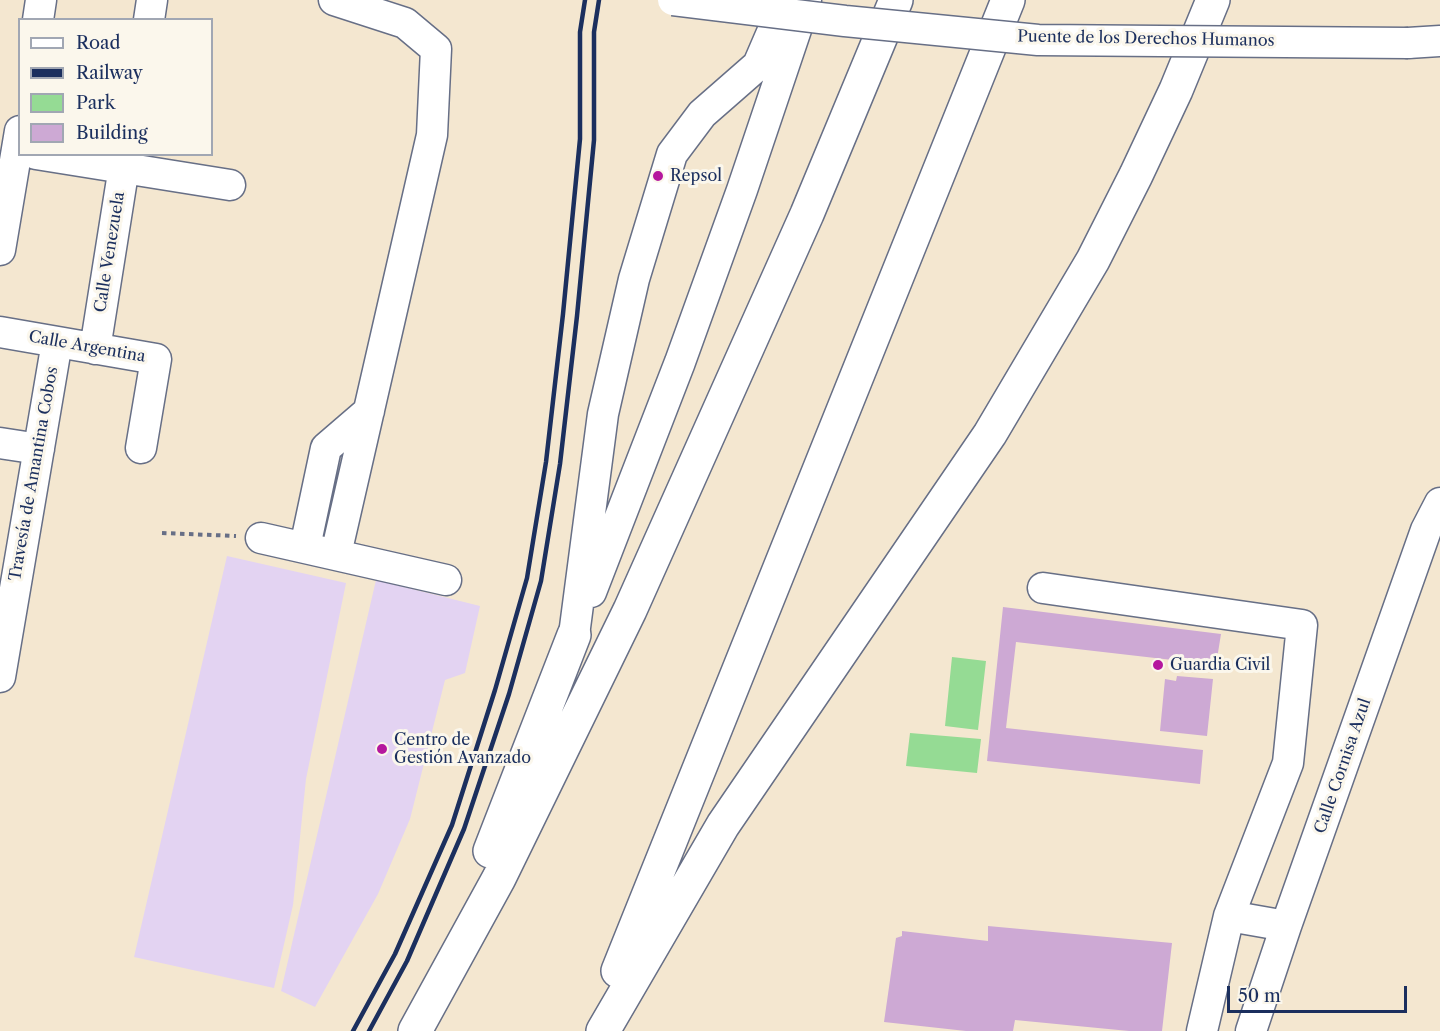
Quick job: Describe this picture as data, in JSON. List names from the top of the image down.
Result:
{
  "streets": {
    "street": [
      "Puente de los Derechos Humanos",
      "Calle Venezuela",
      "Calle Argentina",
      "Travesía de Amantina Cobos",
      "Calle Cornisa Azul"
    ]
  },
  "crossings": [
    ["Calle Venezuela", "Calle Argentina"],
    ["Calle Argentina", "Travesía de Amantina Cobos"]
  ],
  "places": ["Repsol", "Guardia Civil", "Centro de Gestión Avanzado"],
  "legend": [
    "Road",
    "Railway",
    "Park",
    "Building"
  ],
  "scale_bar": "50 m"
}
